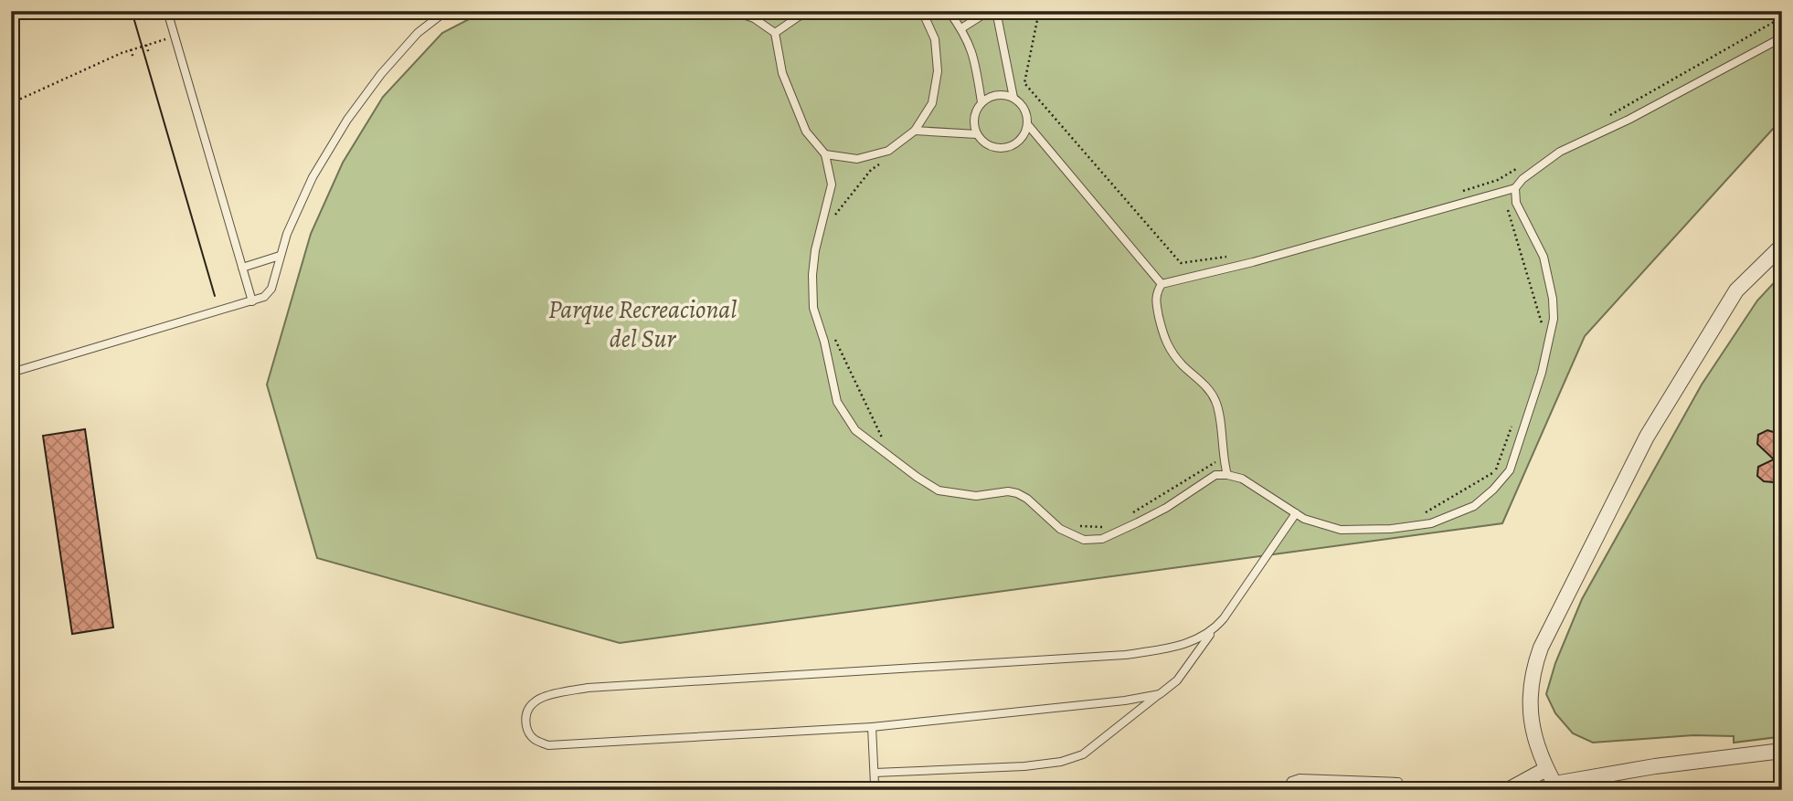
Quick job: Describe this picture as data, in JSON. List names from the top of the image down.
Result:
{
  "parks": ["Parque Recreacional del Sur"]
}
